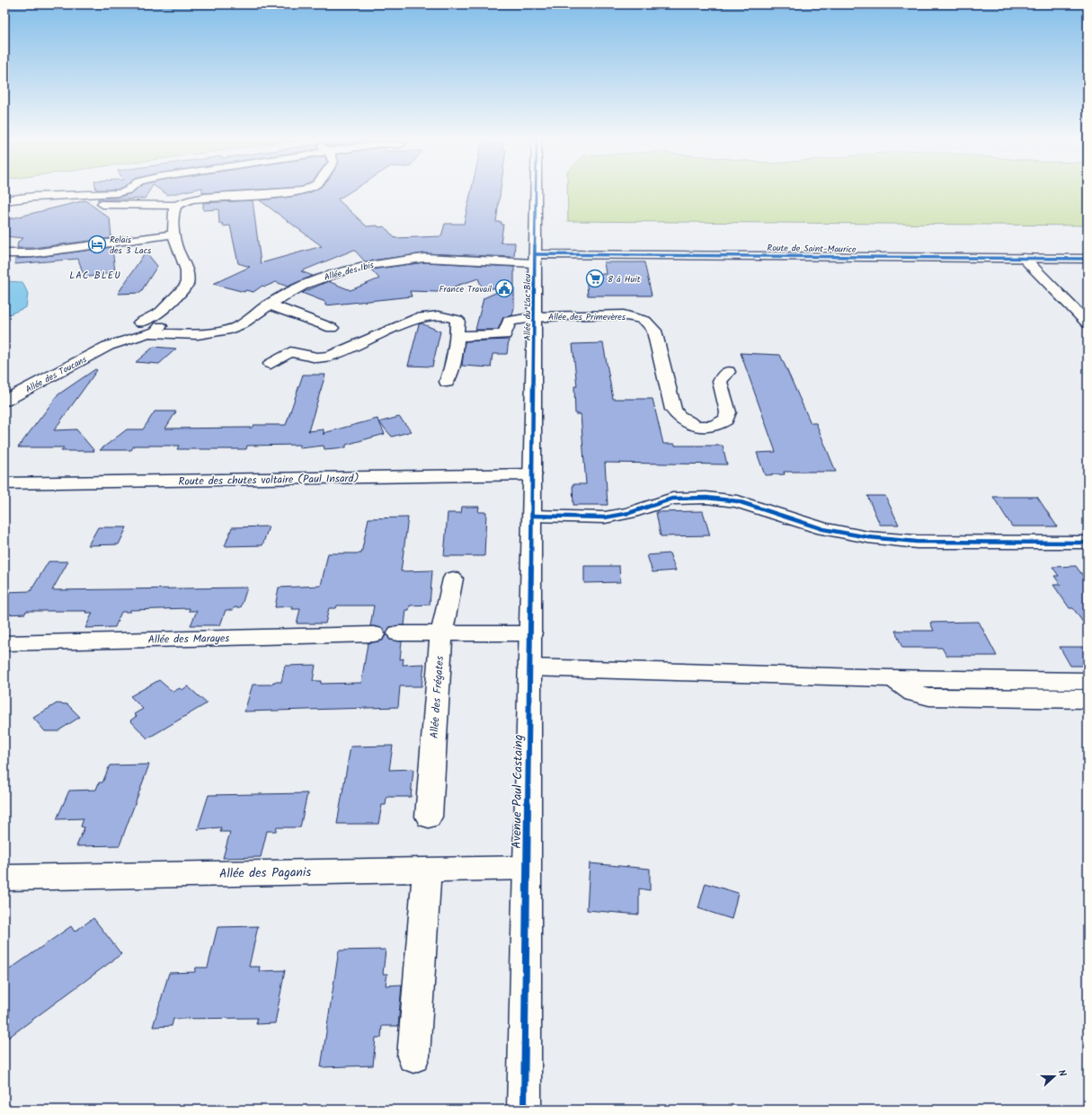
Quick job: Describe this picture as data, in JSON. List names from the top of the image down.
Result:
{
  "streets": {
    "street": [
      "Route de Saint-Maurice",
      "Allée des Ibis",
      "Allée du Lac Bleu",
      "Allée des Primevères",
      "Allée des Toucans",
      "Route des chutes voltaire (Paul Insard)",
      "Allée des Marayes",
      "Allée des Frégates",
      "Avenue Paul Castaing",
      "Allée des Paganis"
    ]
  },
  "crossings": [
    ["Route de Saint-Maurice", "Allée des Ibis"],
    ["Route de Saint-Maurice", "Allée du Lac Bleu"],
    ["Allée des Ibis", "Allée du Lac Bleu"],
    ["Allée des Ibis", "Allée des Toucans"],
    ["Allée du Lac Bleu", "Allée des Primevères"],
    ["Allée du Lac Bleu", "Route des chutes voltaire (Paul Insard)"],
    ["Allée du Lac Bleu", "Avenue Paul Castaing"],
    ["Route des chutes voltaire (Paul Insard)", "Avenue Paul Castaing"],
    ["Avenue Paul Castaing", "Allée des Paganis"]
  ],
  "districts": ["LAC BLEU"],
  "places": {
    "hotel": ["Relais des 3 Lacs"],
    "supermarket": ["8 à Huit"],
    "public building": ["France Travail"]
  },
  "north": "right"
}
